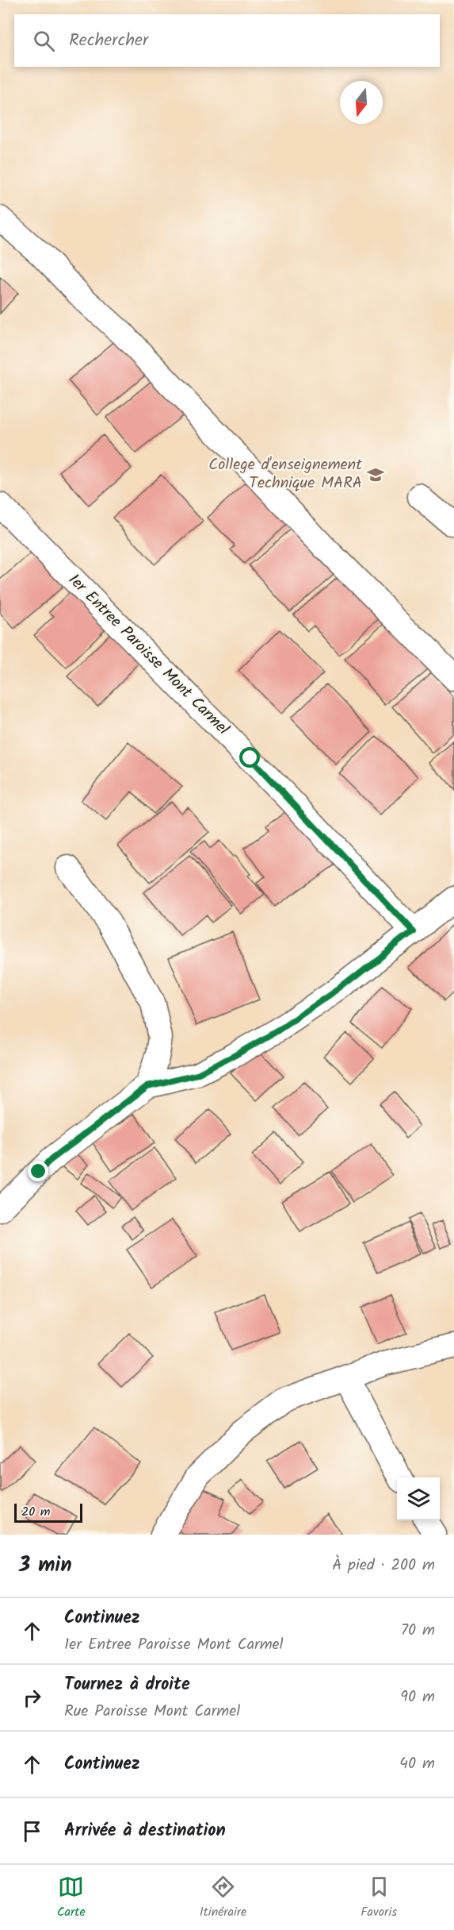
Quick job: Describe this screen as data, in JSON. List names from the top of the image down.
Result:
{
  "streets": {
    "street": ["1er Entree Paroisse Mont Carmel"]
  },
  "places": {
    "school or university": ["College d'enseignement Technique MARA"]
  },
  "scale_bar": "20 m",
  "north": "bottom",
  "page": {
    "search": "Rechercher",
    "scale": "20 m",
    "heading": ["3 min", "À pied · 200 m"],
    "list": [
      ["Continuez", "1er Entree Paroisse Mont Carmel", "70 m"],
      ["Tournez à droite", "Rue Paroisse Mont Carmel", "90 m"],
      ["Continuez", "40 m"],
      "Arrivée à destination"
    ],
    "nav": ["Carte", "Itinéraire", "Favoris"]
  }
}
